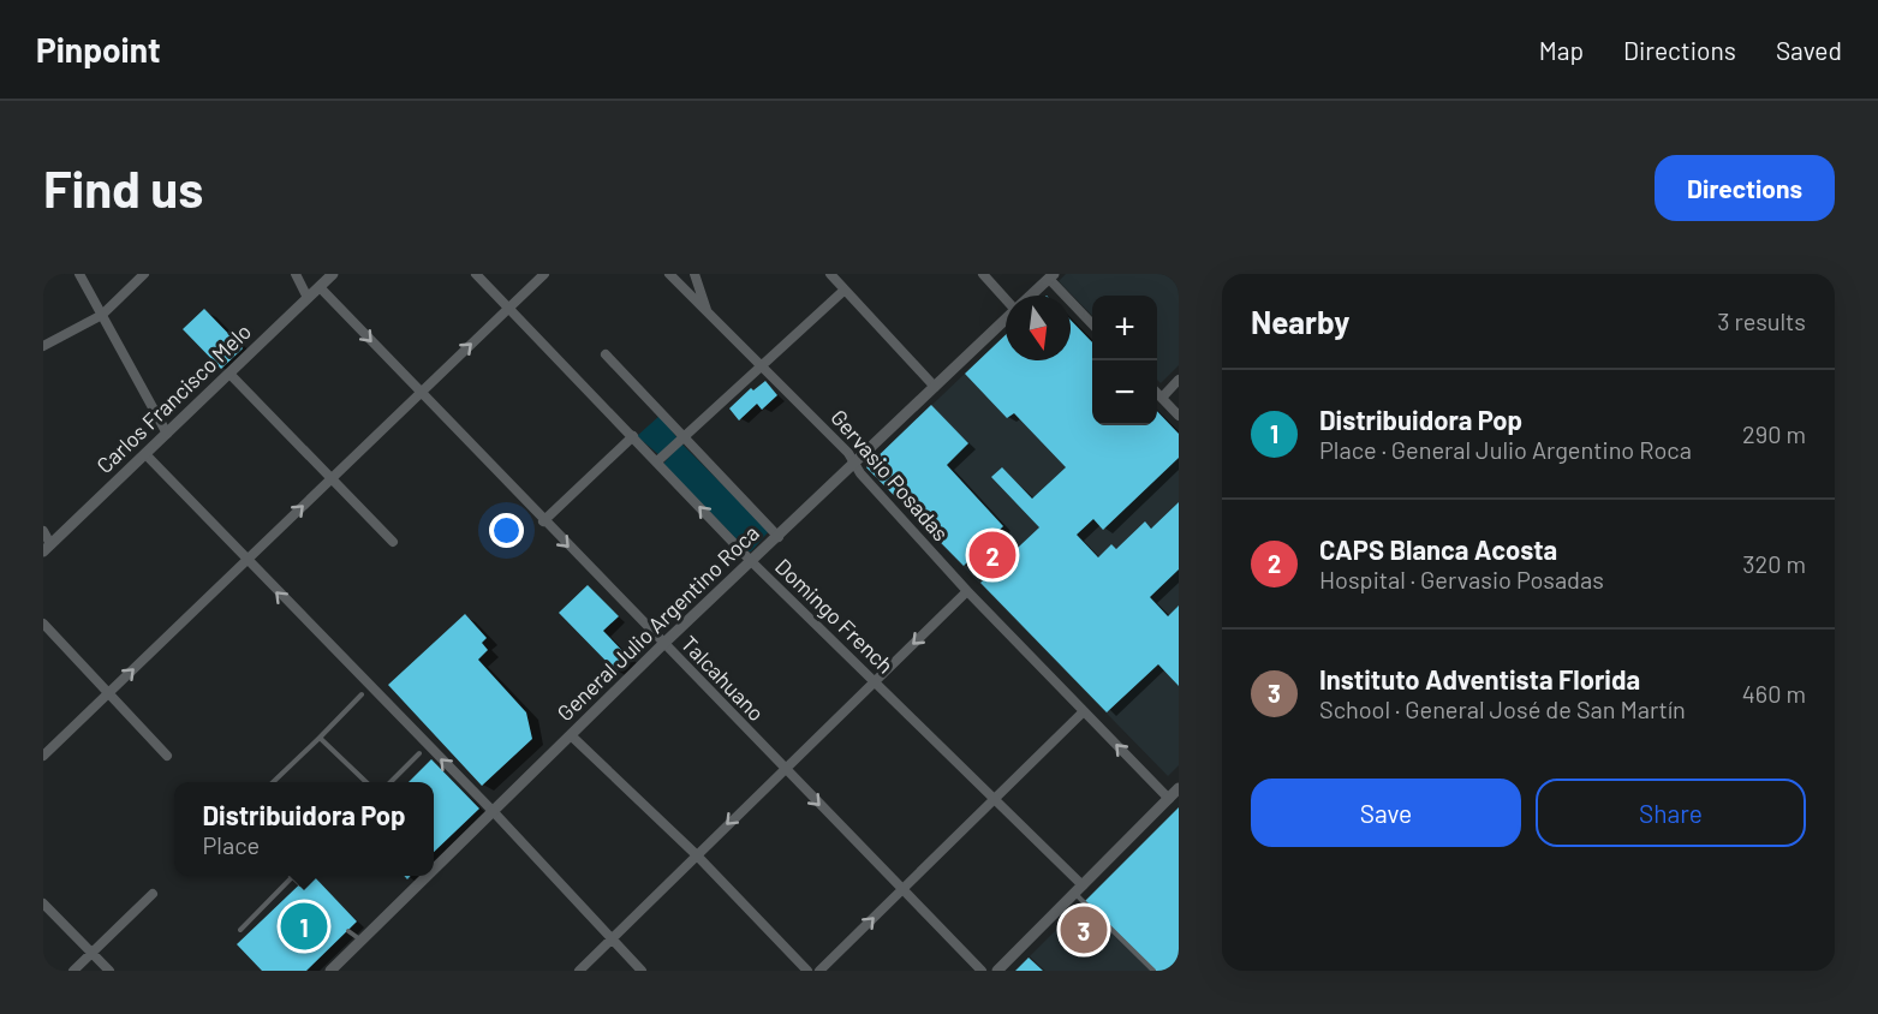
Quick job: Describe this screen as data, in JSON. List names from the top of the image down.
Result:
{
  "streets": {
    "street": [
      "Carlos Francisco Melo",
      "Gervasio Posadas",
      "Domingo French",
      "General Julio Argentino Roca",
      "Talcahuano"
    ]
  },
  "crossings": [
    ["Carlos Francisco Melo", "Talcahuano"],
    ["Gervasio Posadas", "General Julio Argentino Roca"],
    ["Domingo French", "General Julio Argentino Roca"],
    ["General Julio Argentino Roca", "Talcahuano"]
  ],
  "one_way": ["Talcahuano"],
  "north": "bottom",
  "page": {
    "header": "Pinpoint",
    "nav": ["Map", "Directions", "Saved"],
    "buttons": [
      "Directions",
      ["Save", "Share"]
    ],
    "title": "Find us",
    "heading": ["Nearby", "3 results"],
    "map_buttons": ["+", "−"],
    "list": [
      {
        "mark": "1",
        "name": "Distribuidora Pop",
        "note": "Place · General Julio Argentino Roca",
        "value": "290 m"
      },
      {
        "mark": "2",
        "name": "CAPS Blanca Acosta",
        "note": "Hospital · Gervasio Posadas",
        "value": "320 m"
      },
      {
        "mark": "3",
        "name": "Instituto Adventista Florida",
        "note": "School · General José de San Martín",
        "value": "460 m"
      }
    ],
    "pins": ["2", "1", "3"],
    "popup": ["Distribuidora Pop", "Place"]
  }
}
